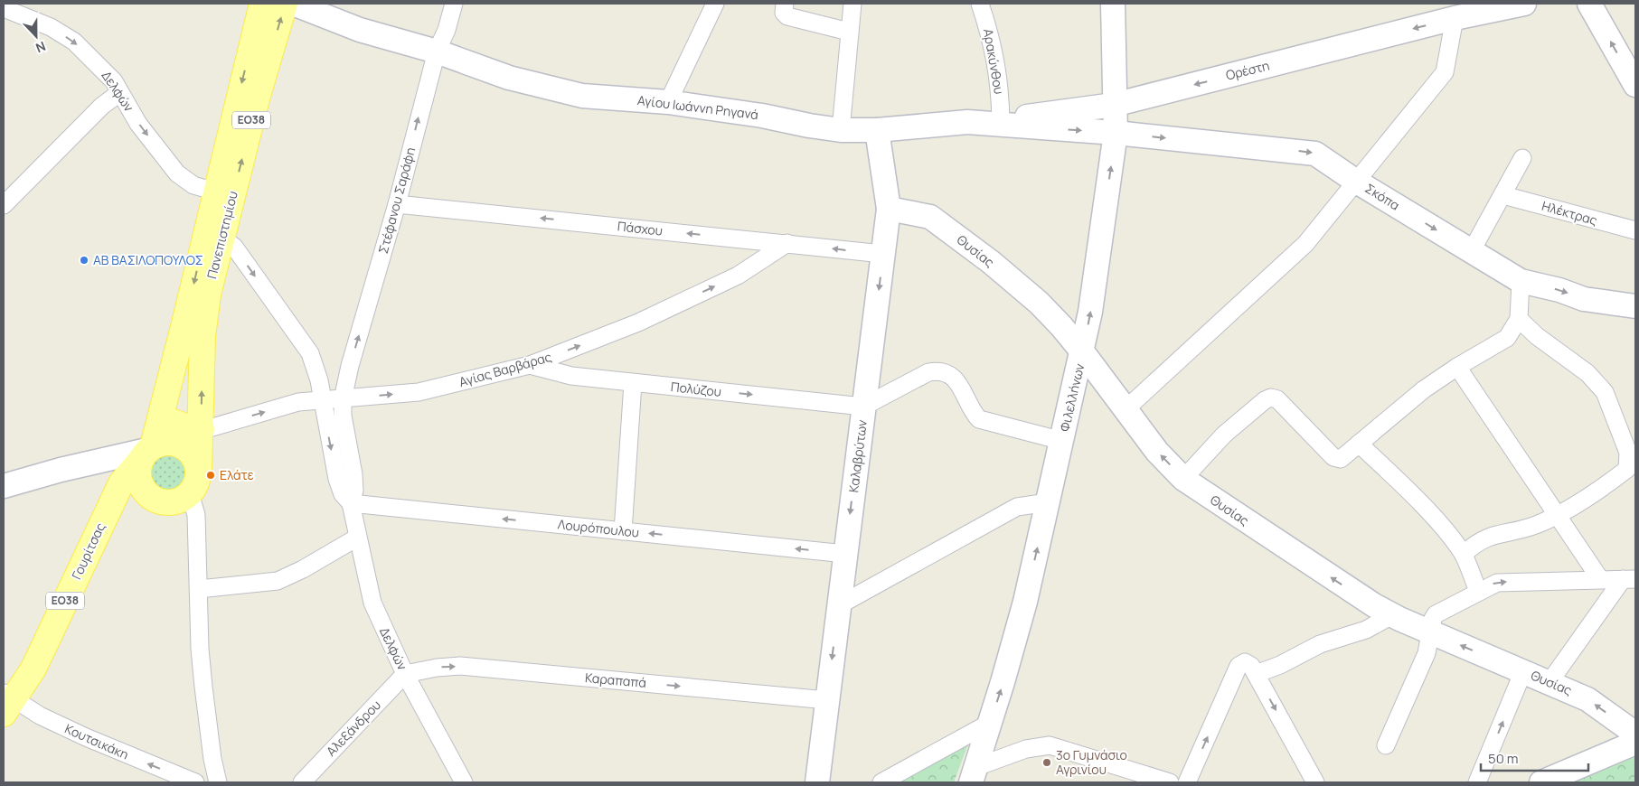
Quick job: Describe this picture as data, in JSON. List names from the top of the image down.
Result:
{
  "streets": {
    "main road": ["ΕΟ38", "Πανεπιστημίου", "Γουρίτσας"],
    "street": [
      "Αρακύνθου",
      "Ορέστη",
      "Δελφών",
      "Αγίου Ιωάννη Ρηγανά",
      "Σκόπα",
      "Στέφανου Σαράφη",
      "Ηλέκτρας",
      "Πάσχου",
      "Θυσίας",
      "Αγίας Βαρβάρας",
      "Πολύζου",
      "Φιλελλήνων",
      "Καλαβρύτων",
      "Λουρόπουλου",
      "Καραπαπά",
      "Αλεξάνδρου",
      "Κουτσικάκη"
    ]
  },
  "crossings": [
    ["Αρακύνθου", "Ορέστη"],
    ["Ορέστη", "Αγίου Ιωάννη Ρηγανά"],
    ["Ορέστη", "Φιλελλήνων"],
    ["Δελφών", "Στέφανου Σαράφη"],
    ["Δελφών", "Πανεπιστημίου"],
    ["Δελφών", "Αγίας Βαρβάρας"],
    ["Δελφών", "Λουρόπουλου"],
    ["Δελφών", "Καραπαπά"],
    ["Δελφών", "Αλεξάνδρου"],
    ["Αγίου Ιωάννη Ρηγανά", "Σκόπα"],
    ["Αγίου Ιωάννη Ρηγανά", "Στέφανου Σαράφη"],
    ["Αγίου Ιωάννη Ρηγανά", "Φιλελλήνων"],
    ["Αγίου Ιωάννη Ρηγανά", "Καλαβρύτων"],
    ["ΕΟ38", "Πανεπιστημίου"],
    ["ΕΟ38", "Γουρίτσας"],
    ["Σκόπα", "Φιλελλήνων"],
    ["Στέφανου Σαράφη", "Πάσχου"],
    ["Στέφανου Σαράφη", "Αγίας Βαρβάρας"],
    ["Πάσχου", "Αγίας Βαρβάρας"],
    ["Πάσχου", "Καλαβρύτων"],
    ["Πανεπιστημίου", "Αγίας Βαρβάρας"],
    ["Πανεπιστημίου", "Γουρίτσας"],
    ["Θυσίας", "Φιλελλήνων"],
    ["Θυσίας", "Καλαβρύτων"],
    ["Αγίας Βαρβάρας", "Πολύζου"],
    ["Πολύζου", "Καλαβρύτων"],
    ["Καλαβρύτων", "Λουρόπουλου"],
    ["Καλαβρύτων", "Καραπαπά"],
    ["Γουρίτσας", "Κουτσικάκη"],
    ["Καραπαπά", "Αλεξάνδρου"]
  ],
  "one_way": [
    "Ορέστη",
    "Δελφών",
    "Σκόπα",
    "Στέφανου Σαράφη",
    "Πάσχου",
    "Αγίας Βαρβάρας",
    "Πολύζου",
    "Φιλελλήνων",
    "Καλαβρύτων",
    "Λουρόπουλου",
    "Καραπαπά",
    "Κουτσικάκη"
  ],
  "places": ["ΑΒ ΒΑΣΙΛΟΠΟΥΛΟΣ", "Ελάτε", "3ο Γυμνάσιο Αγρινίου"],
  "scale_bar": "50 m",
  "north": "bottom"
}
